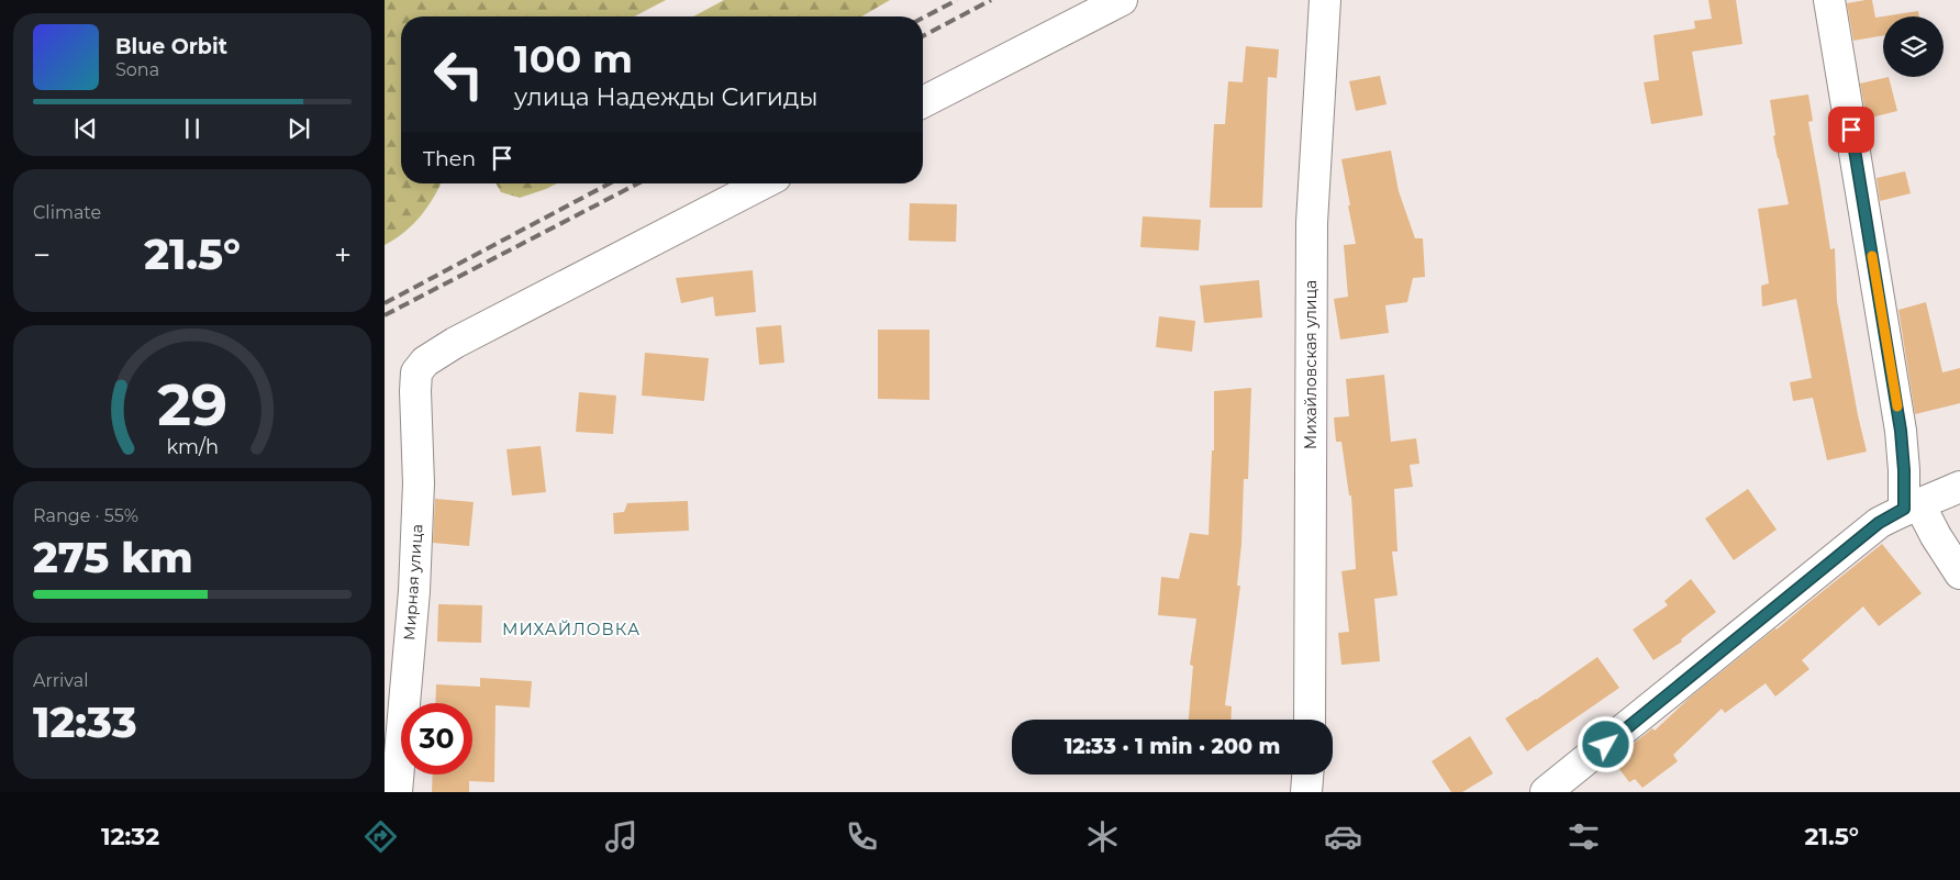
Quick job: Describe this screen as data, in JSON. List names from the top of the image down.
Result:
{
  "streets": {
    "street": ["Михайловская улица", "Мирная улица"]
  },
  "districts": ["МИХАЙЛОВКА"],
  "page": {
    "turn": ["100 m", "улица Надежды Сигиды"],
    "song": ["Blue Orbit", "Sona"],
    "then": "Then",
    "tile": [
      "Climate",
      ["Range · 55%", "275 km"],
      ["Arrival", "12:33"]
    ],
    "heat": ["−", "21.5°", "+"],
    "limit": "30",
    "trip": "12:33 · 1 min · 200 m",
    "tabs": ["12:32", "21.5°"],
    "gauge": ["29", "km/h"]
  }
}
